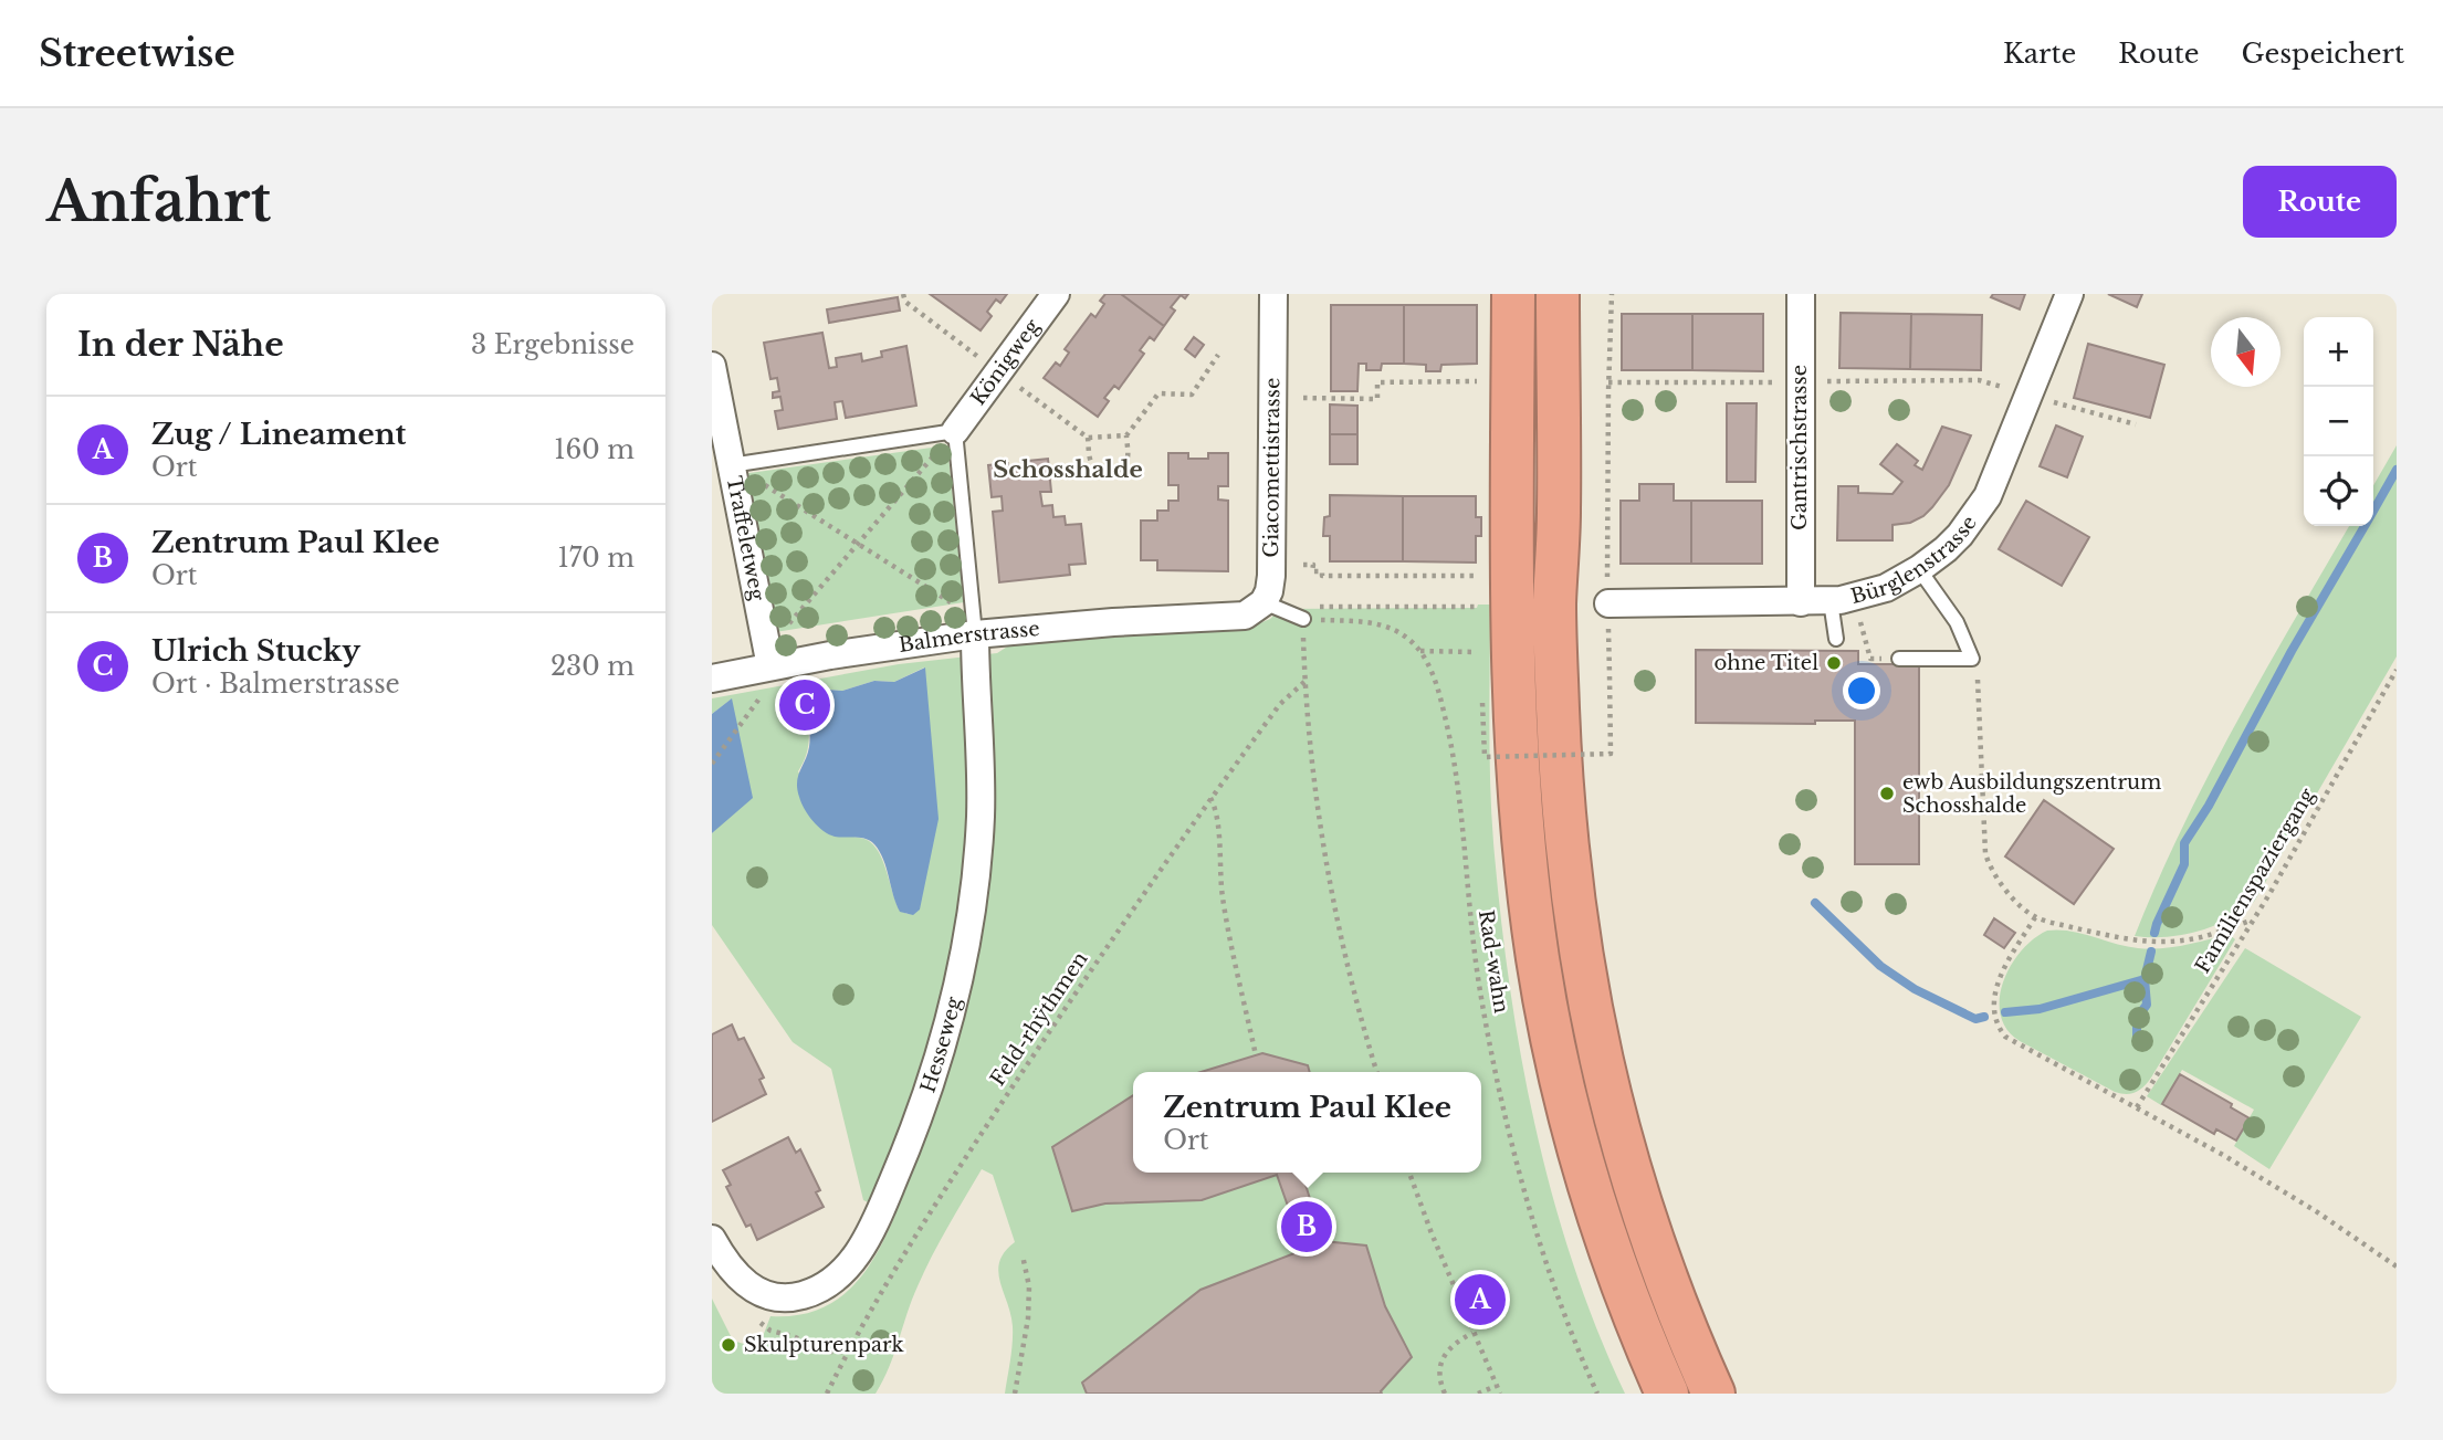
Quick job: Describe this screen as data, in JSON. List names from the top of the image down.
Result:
{
  "streets": {
    "street": [
      "Königweg",
      "Gantrischstrasse",
      "Giacomettistrasse",
      "Traffeletweg",
      "Bürglenstrasse",
      "Balmerstrasse",
      "Hesseweg"
    ],
    "path": ["Familienspaziergang", "Rad-wahn", "Feld-rhÿthmen"]
  },
  "crossings": [
    ["Gantrischstrasse", "Bürglenstrasse"],
    ["Giacomettistrasse", "Balmerstrasse"],
    ["Traffeletweg", "Balmerstrasse"],
    ["Balmerstrasse", "Hesseweg"]
  ],
  "districts": ["Schosshalde"],
  "places": ["ohne Titel", "ewb Ausbildungszentrum Schosshalde", "Skulpturenpark"],
  "north": "bottom",
  "page": {
    "header": "Streetwise",
    "nav": ["Karte", "Route", "Gespeichert"],
    "buttons": "Route",
    "title": "Anfahrt",
    "heading": ["In der Nähe", "3 Ergebnisse"],
    "map_buttons": ["+", "−"],
    "list": [
      {
        "mark": "A",
        "name": "Zug / Lineament",
        "note": "Ort",
        "value": "160 m"
      },
      {
        "mark": "B",
        "name": "Zentrum Paul Klee",
        "note": "Ort",
        "value": "170 m"
      },
      {
        "mark": "C",
        "name": "Ulrich Stucky",
        "note": "Ort · Balmerstrasse",
        "value": "230 m"
      }
    ],
    "pins": ["C", "B", "A"],
    "popup": ["Zentrum Paul Klee", "Ort"]
  }
}
